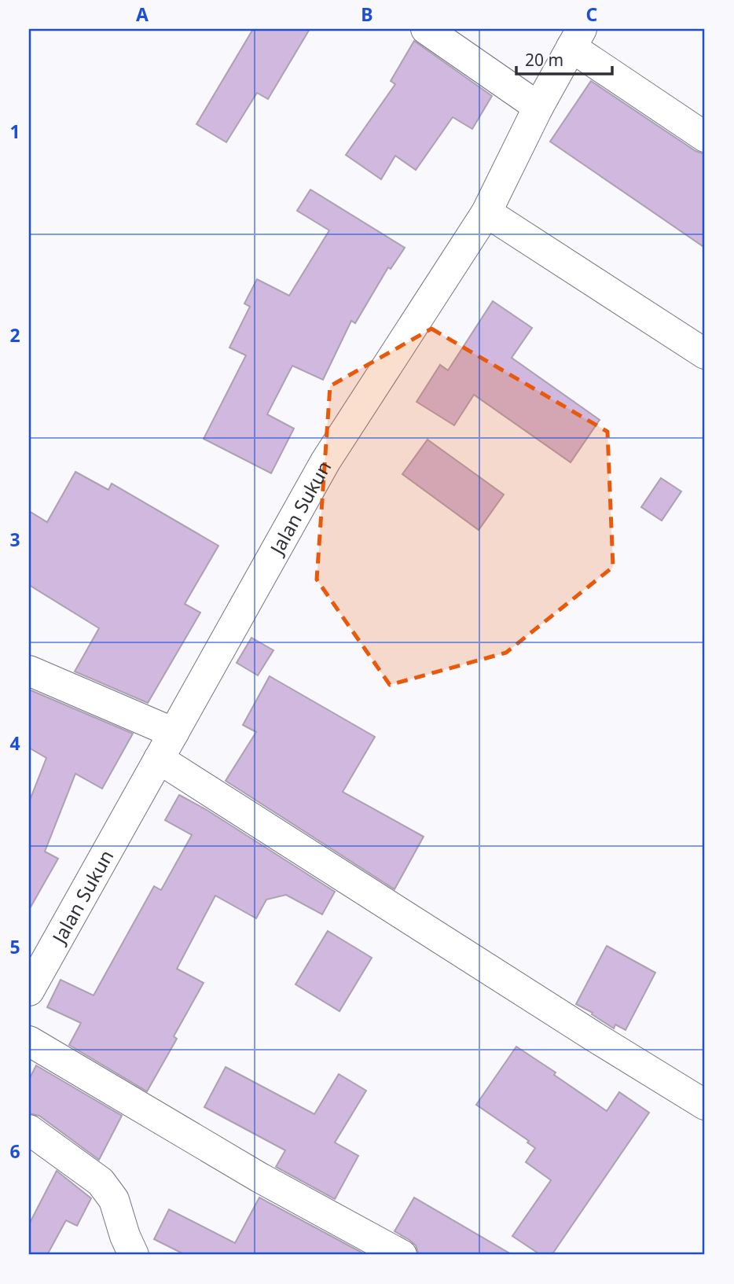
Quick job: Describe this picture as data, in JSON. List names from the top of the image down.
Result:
{
  "streets": {
    "street": ["Jalan Sukun"]
  },
  "scale_bar": "20 m",
  "grid": {
    "columns": ["A", "B", "C"],
    "rows": [
      "1",
      "2",
      "3",
      "4",
      "5",
      "6"
    ]
  }
}
